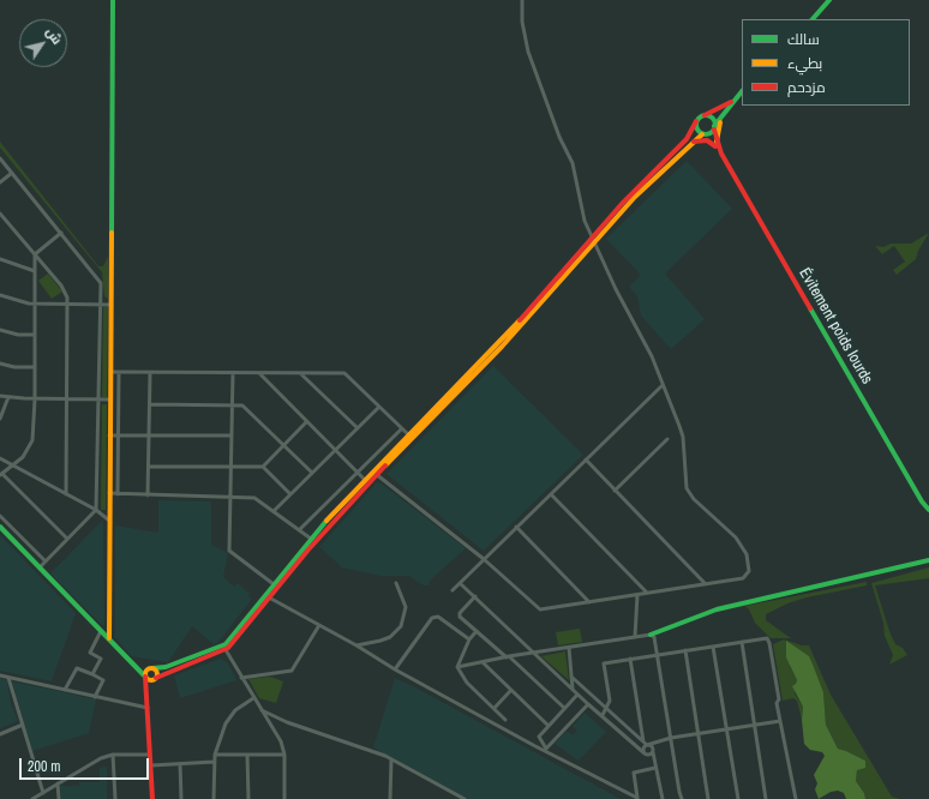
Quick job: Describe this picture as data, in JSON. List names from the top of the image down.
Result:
{
  "streets": {
    "main road": ["Évitement poids lourds"]
  },
  "legend": ["سالك", "بطيء", "مزدحم"],
  "scale_bar": "200 m",
  "north": "top right"
}
